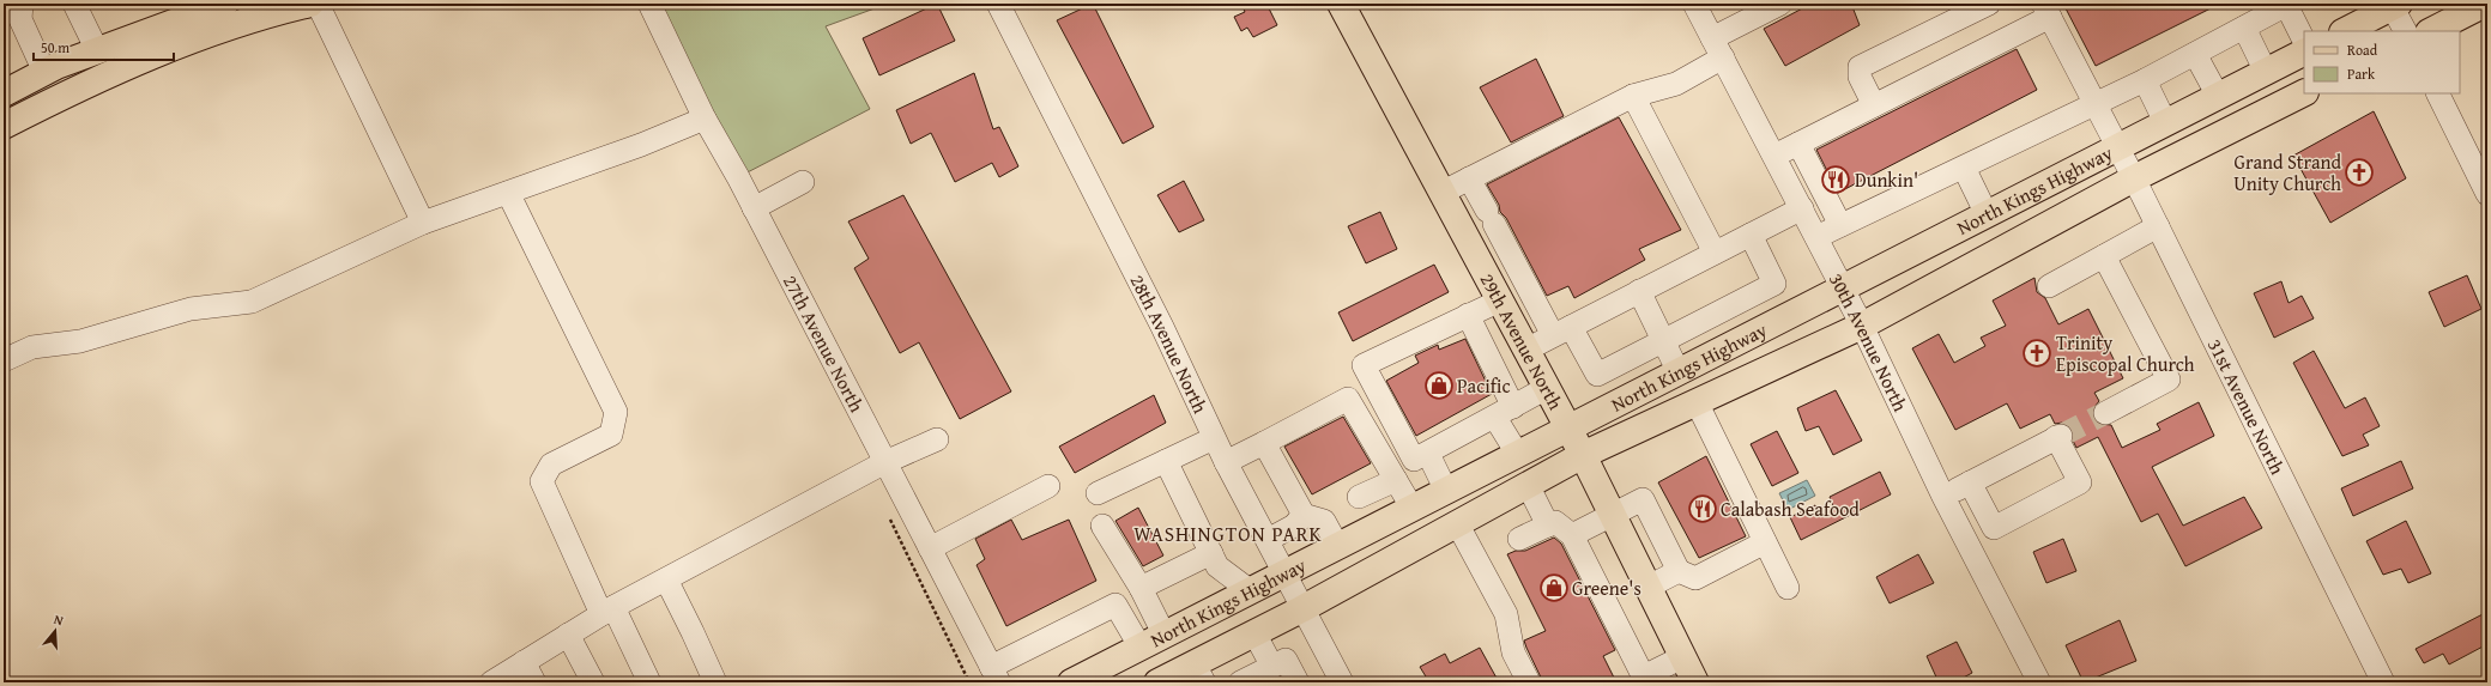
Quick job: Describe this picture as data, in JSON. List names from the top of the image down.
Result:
{
  "streets": {
    "main road": ["North Kings Highway", "29th Avenue North"],
    "street": [
      "30th Avenue North",
      "27th Avenue North",
      "28th Avenue North",
      "31st Avenue North"
    ]
  },
  "crossings": [
    ["North Kings Highway", "29th Avenue North"],
    ["North Kings Highway", "30th Avenue North"],
    ["North Kings Highway", "28th Avenue North"],
    ["North Kings Highway", "31st Avenue North"]
  ],
  "districts": ["WASHINGTON PARK"],
  "places": {
    "church": ["Grand Strand Unity Church", "Trinity Episcopal Church"],
    "restaurant": ["Dunkin'", "Calabash Seafood"],
    "shop": ["Pacific", "Greene's"]
  },
  "legend": ["Road", "Park"],
  "scale_bar": "50 m",
  "north": "top"
}
